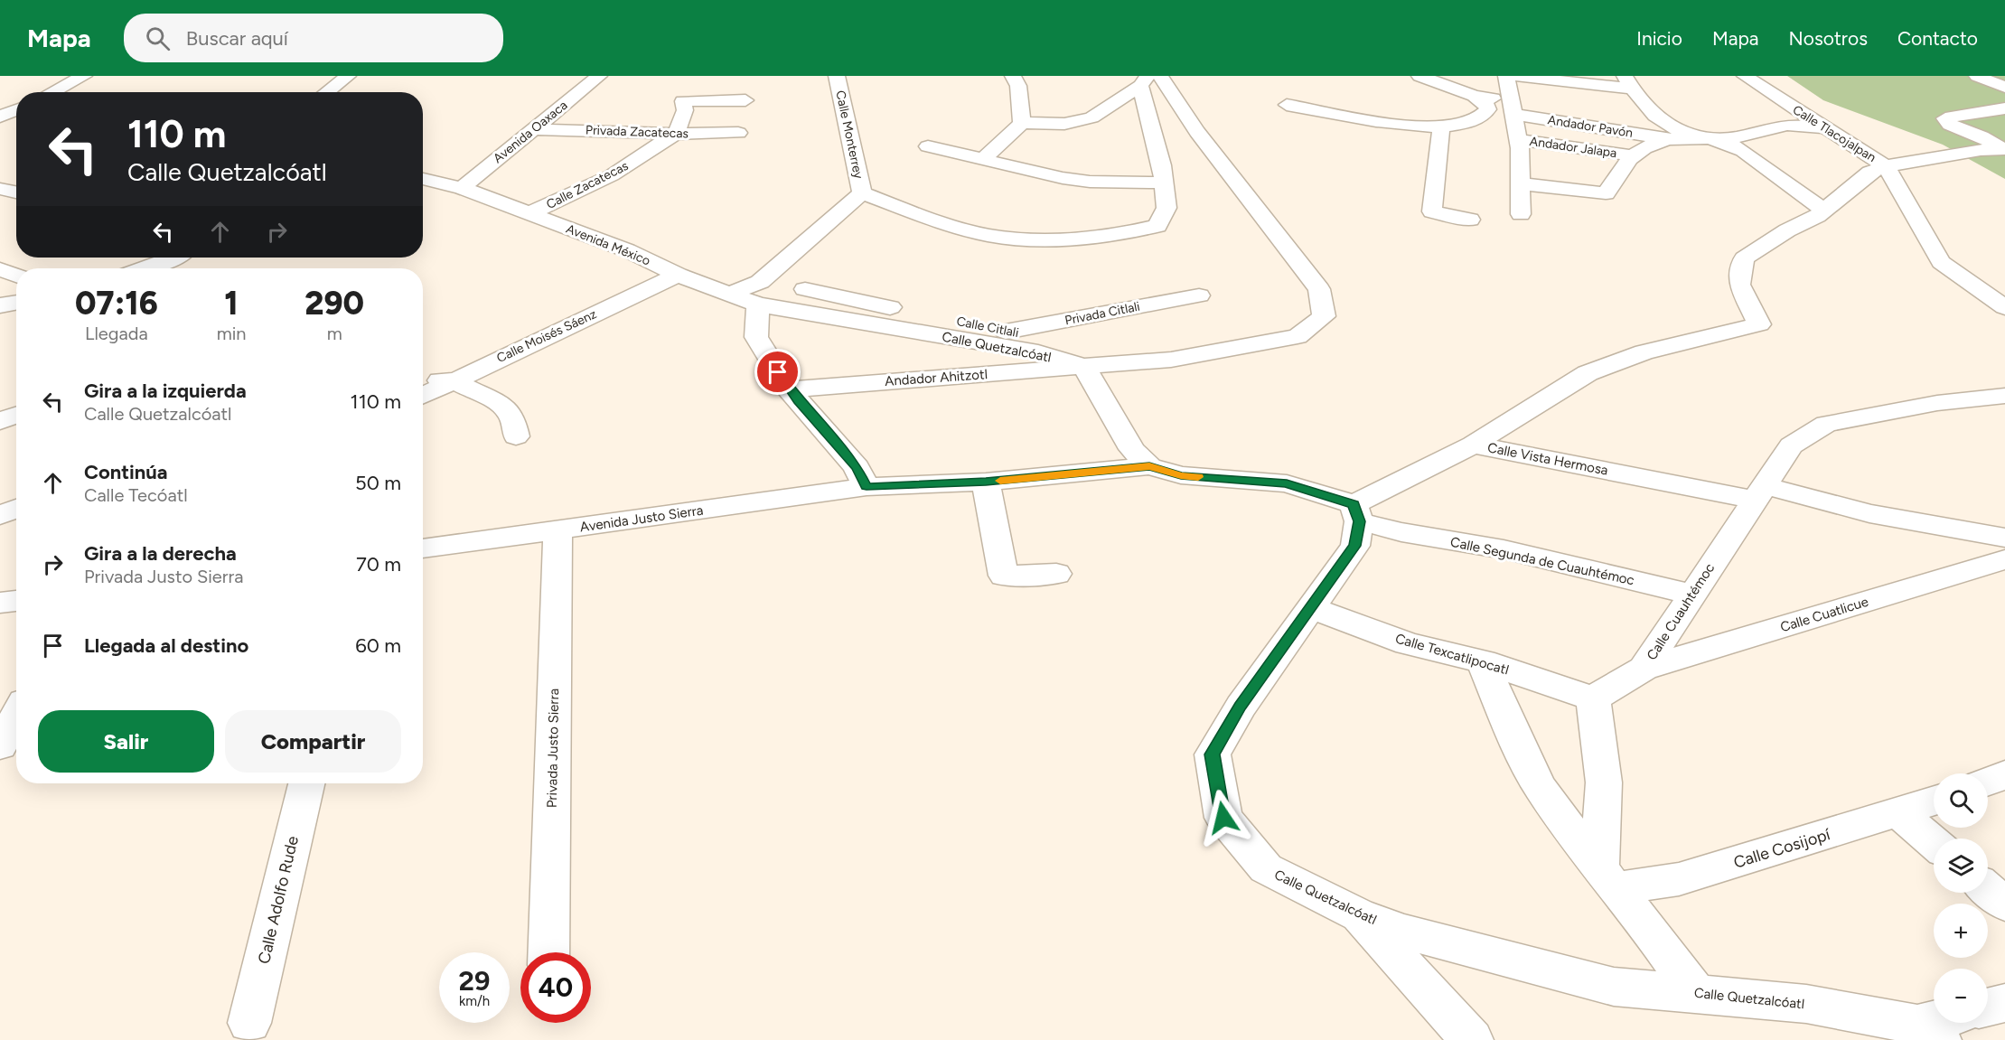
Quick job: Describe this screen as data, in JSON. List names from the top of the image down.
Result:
{
  "streets": {
    "street": [
      "Andador Pavón",
      "Avenida Oaxaca",
      "Privada Zacatecas",
      "Calle Tlacojalpan",
      "Calle Monterrey",
      "Andador Jalapa",
      "Calle Zacatecas",
      "Avenida México",
      "Privada Citlali",
      "Calle Citlali",
      "Calle Moisés Sáenz",
      "Calle Quetzalcóatl",
      "Andador Ahitzotl",
      "Calle Vista Hermosa",
      "Avenida Justo Sierra",
      "Calle Segunda de Cuauhtémoc",
      "Calle Cuauhtémoc",
      "Calle Cuatlicue",
      "Calle Texcatlipocatl",
      "Privada Justo Sierra",
      "Calle Cosijopí",
      "Calle Adolfo Rude"
    ]
  },
  "crossings": [
    ["Avenida Oaxaca", "Privada Zacatecas"],
    ["Avenida Oaxaca", "Avenida México"],
    ["Privada Zacatecas", "Calle Zacatecas"],
    ["Calle Zacatecas", "Avenida México"],
    ["Avenida México", "Calle Citlali"],
    ["Avenida México", "Calle Moisés Sáenz"],
    ["Avenida México", "Calle Quetzalcóatl"],
    ["Privada Citlali", "Calle Citlali"],
    ["Calle Citlali", "Calle Quetzalcóatl"],
    ["Calle Citlali", "Andador Ahitzotl"],
    ["Calle Quetzalcóatl", "Andador Ahitzotl"],
    ["Calle Quetzalcóatl", "Calle Vista Hermosa"],
    ["Calle Quetzalcóatl", "Calle Segunda de Cuauhtémoc"],
    ["Calle Quetzalcóatl", "Calle Texcatlipocatl"],
    ["Calle Vista Hermosa", "Calle Segunda de Cuauhtémoc"],
    ["Calle Vista Hermosa", "Calle Cuauhtémoc"],
    ["Avenida Justo Sierra", "Privada Justo Sierra"],
    ["Calle Segunda de Cuauhtémoc", "Calle Cuauhtémoc"],
    ["Calle Cuauhtémoc", "Calle Cuatlicue"],
    ["Calle Cuauhtémoc", "Calle Texcatlipocatl"]
  ],
  "page": {
    "header": "Mapa",
    "search": "Buscar aquí",
    "nav": [
      "Inicio",
      "Mapa",
      "Nosotros",
      "Contacto"
    ],
    "turn": ["110 m", "Calle Quetzalcóatl"],
    "eta": [
      "07:16",
      "Llegada",
      "1",
      "min",
      "290",
      "m"
    ],
    "list": [
      {
        "name": "Gira a la izquierda",
        "note": "Calle Quetzalcóatl",
        "value": "110 m"
      },
      {
        "name": "Continúa",
        "note": "Calle Tecóatl",
        "value": "50 m"
      },
      {
        "name": "Gira a la derecha",
        "note": "Privada Justo Sierra",
        "value": "70 m"
      },
      {
        "name": "Llegada al destino",
        "value": "60 m"
      }
    ],
    "buttons": ["Salir", "Compartir"],
    "map_buttons": ["+", "−"],
    "speed": "29 km/h",
    "limit": "40"
  }
}
